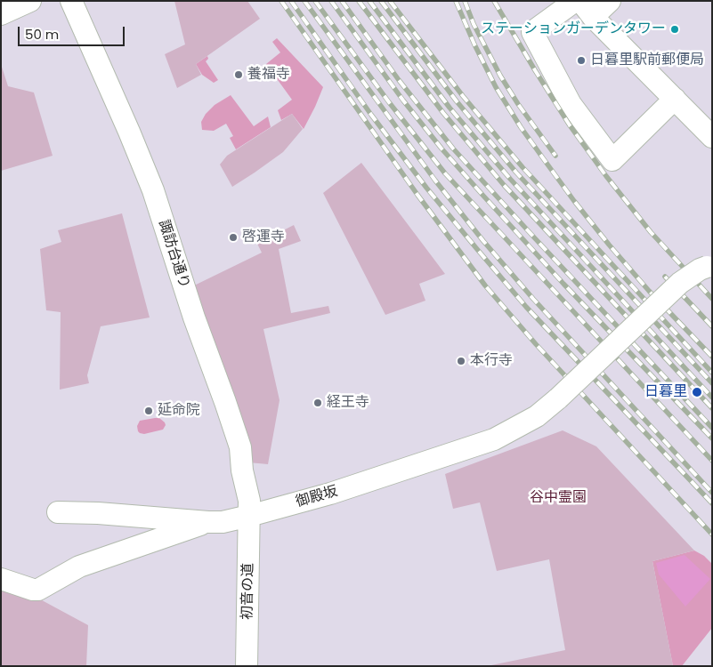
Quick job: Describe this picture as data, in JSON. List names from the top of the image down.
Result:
{
  "streets": {
    "street": ["諏訪台通り", "御殿坂", "初音の道"]
  },
  "crossings": [
    ["諏訪台通り", "御殿坂"],
    ["諏訪台通り", "初音の道"],
    ["御殿坂", "初音の道"]
  ],
  "parks": ["谷中霊園"],
  "places": [
    "ステーションガーデンタワー",
    "日暮里駅前郵便局",
    "養福寺",
    "啓運寺",
    "本行寺",
    "日暮里",
    "経王寺",
    "延命院"
  ],
  "scale_bar": "50 m"
}
